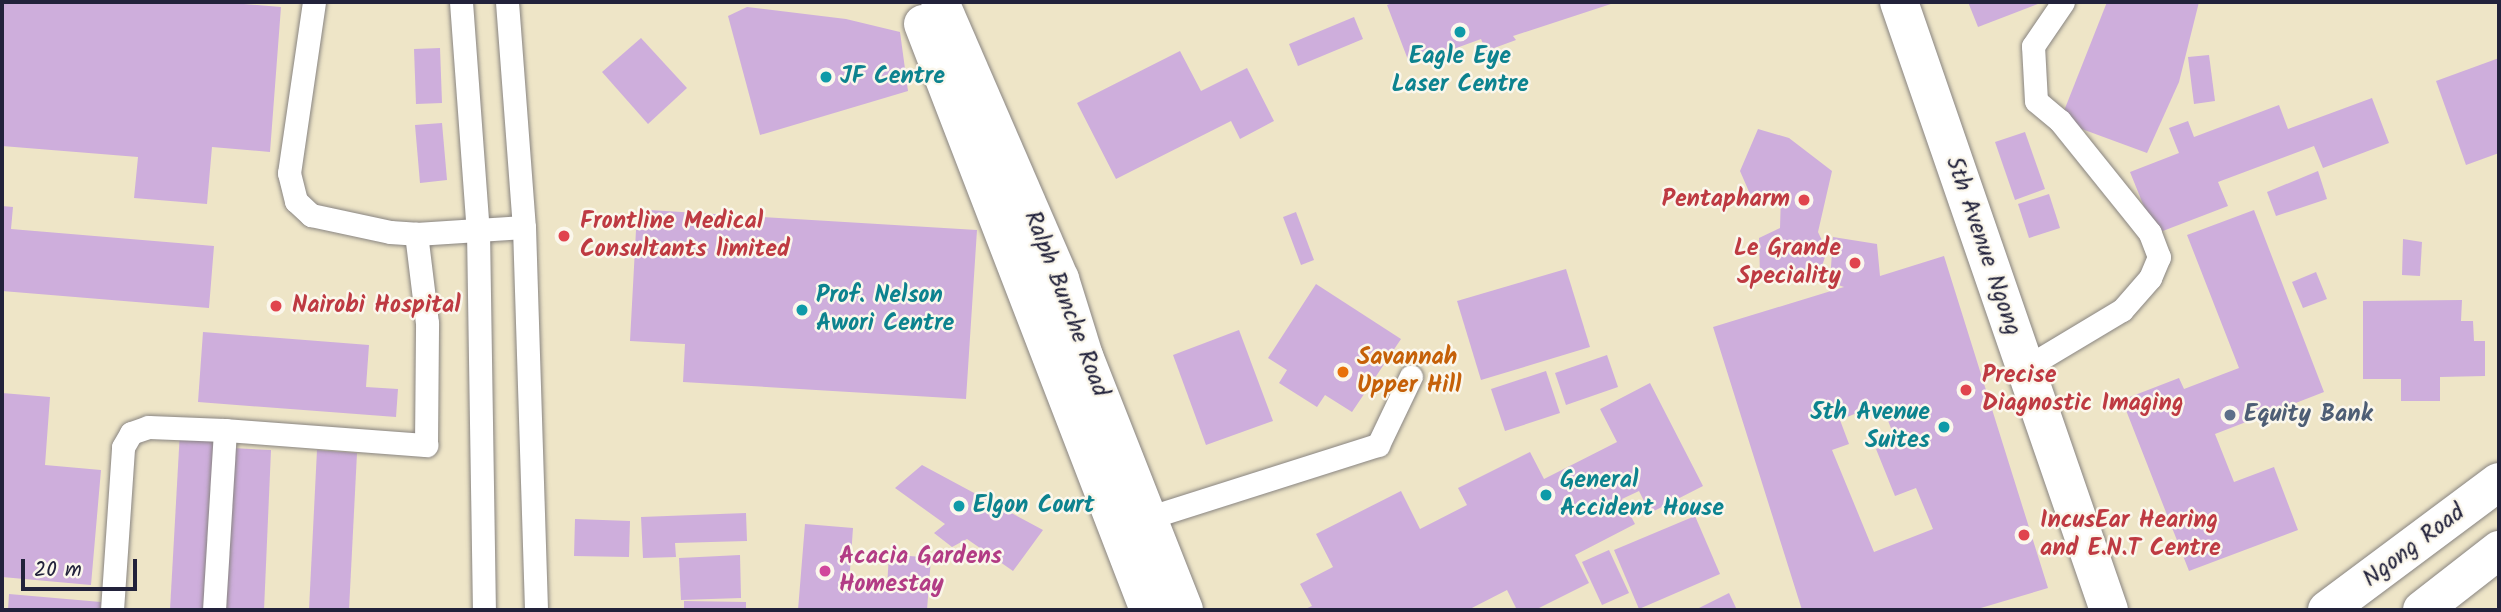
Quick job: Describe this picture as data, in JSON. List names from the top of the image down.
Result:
{
  "streets": {
    "street": ["5th Avenue Ngong", "Ralph Bunche Road", "Ngong Road"]
  },
  "places": [
    "Eagle Eye Laser Centre",
    "JF Centre",
    "Pentapharm",
    "Frontline Medical Consultants limited",
    "Le Grande Speciality",
    "Nairobi Hospital",
    "Prof. Nelson Awori Centre",
    "Savannah Upper Hill",
    "Precise Diagnostic Imaging",
    "Equity Bank",
    "5th Avenue Suites",
    "General Accident House",
    "Elgon Court",
    "IncusEar Hearing and E.N.T Centre",
    "Acacia Gardens Homestay"
  ],
  "scale_bar": "20 m"
}
